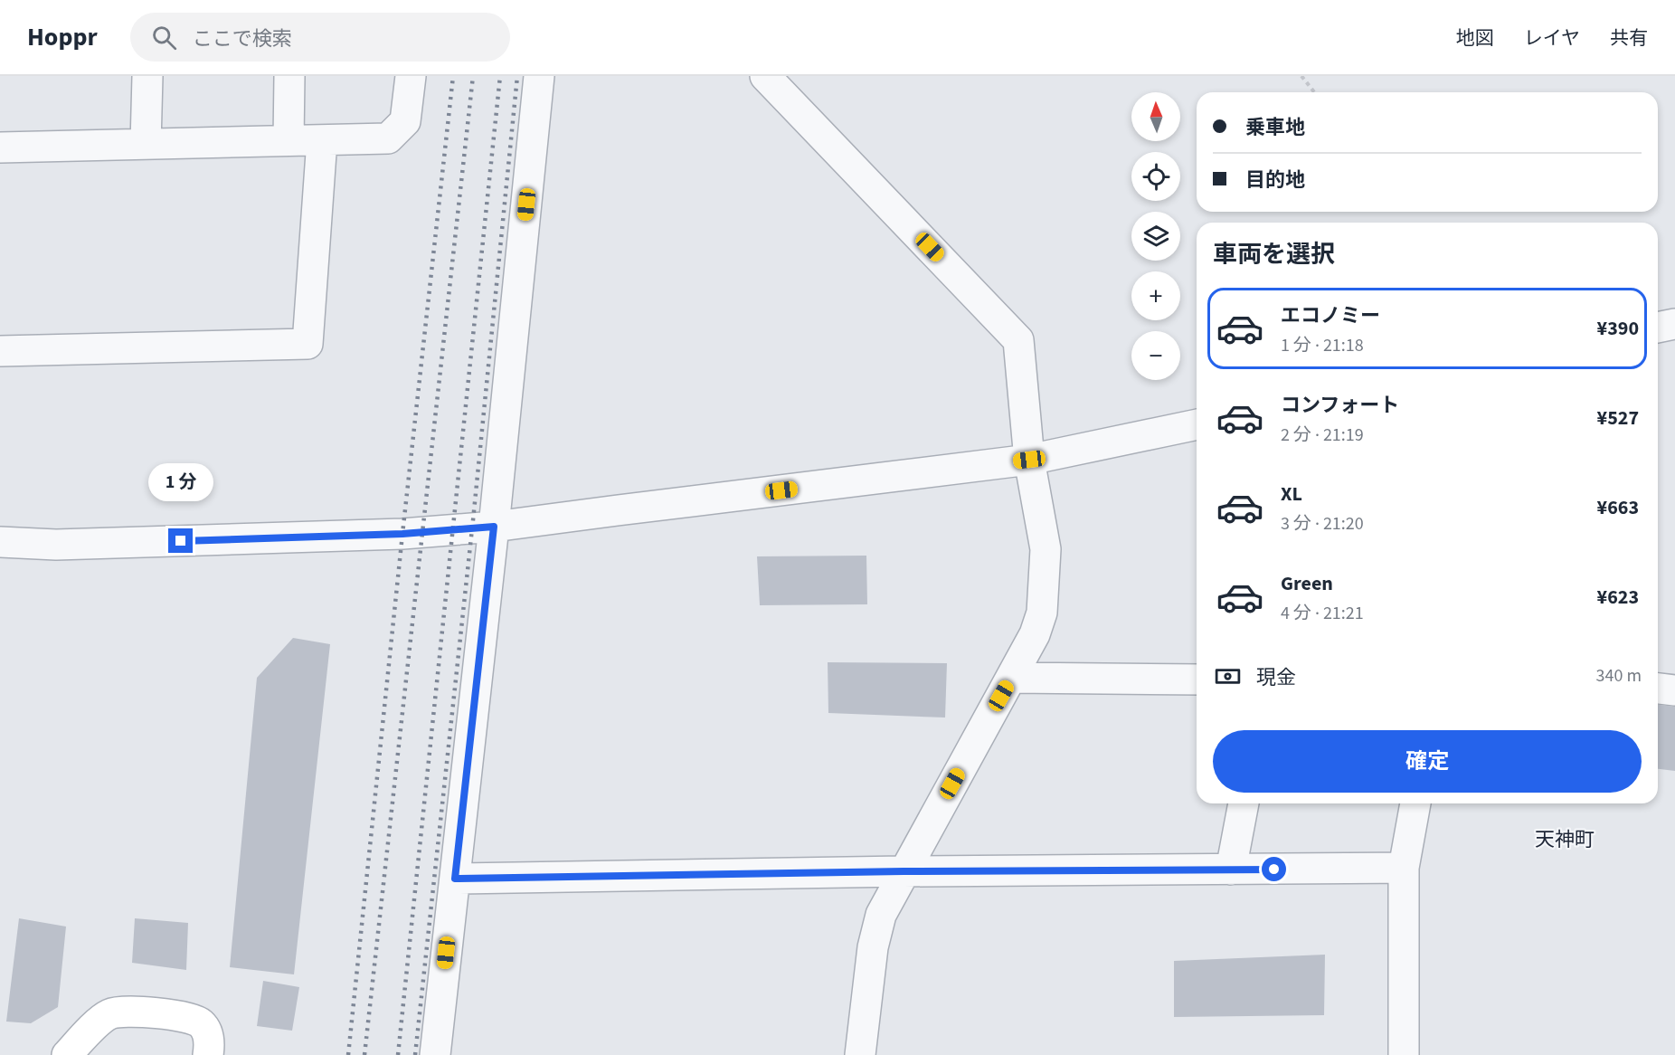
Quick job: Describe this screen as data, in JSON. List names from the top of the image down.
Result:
{
  "districts": ["天神町"],
  "north": "top",
  "page": {
    "header": "Hoppr",
    "search": "ここで検索",
    "nav": ["地図", "レイヤ", "共有"],
    "map_buttons": ["+", "−"],
    "banner": ["乗車地", "目的地"],
    "heading": "車両を選択",
    "list": [
      {
        "name": "エコノミー",
        "note": "1 分 · 21:18",
        "value": "¥390"
      },
      {
        "name": "コンフォート",
        "note": "2 分 · 21:19",
        "value": "¥527"
      },
      {
        "name": "XL",
        "note": "3 分 · 21:20",
        "value": "¥663"
      },
      {
        "name": "Green",
        "note": "4 分 · 21:21",
        "value": "¥623"
      }
    ],
    "bubble": "1 分",
    "pay": ["現金", "340 m"],
    "buttons": "確定"
  }
}
